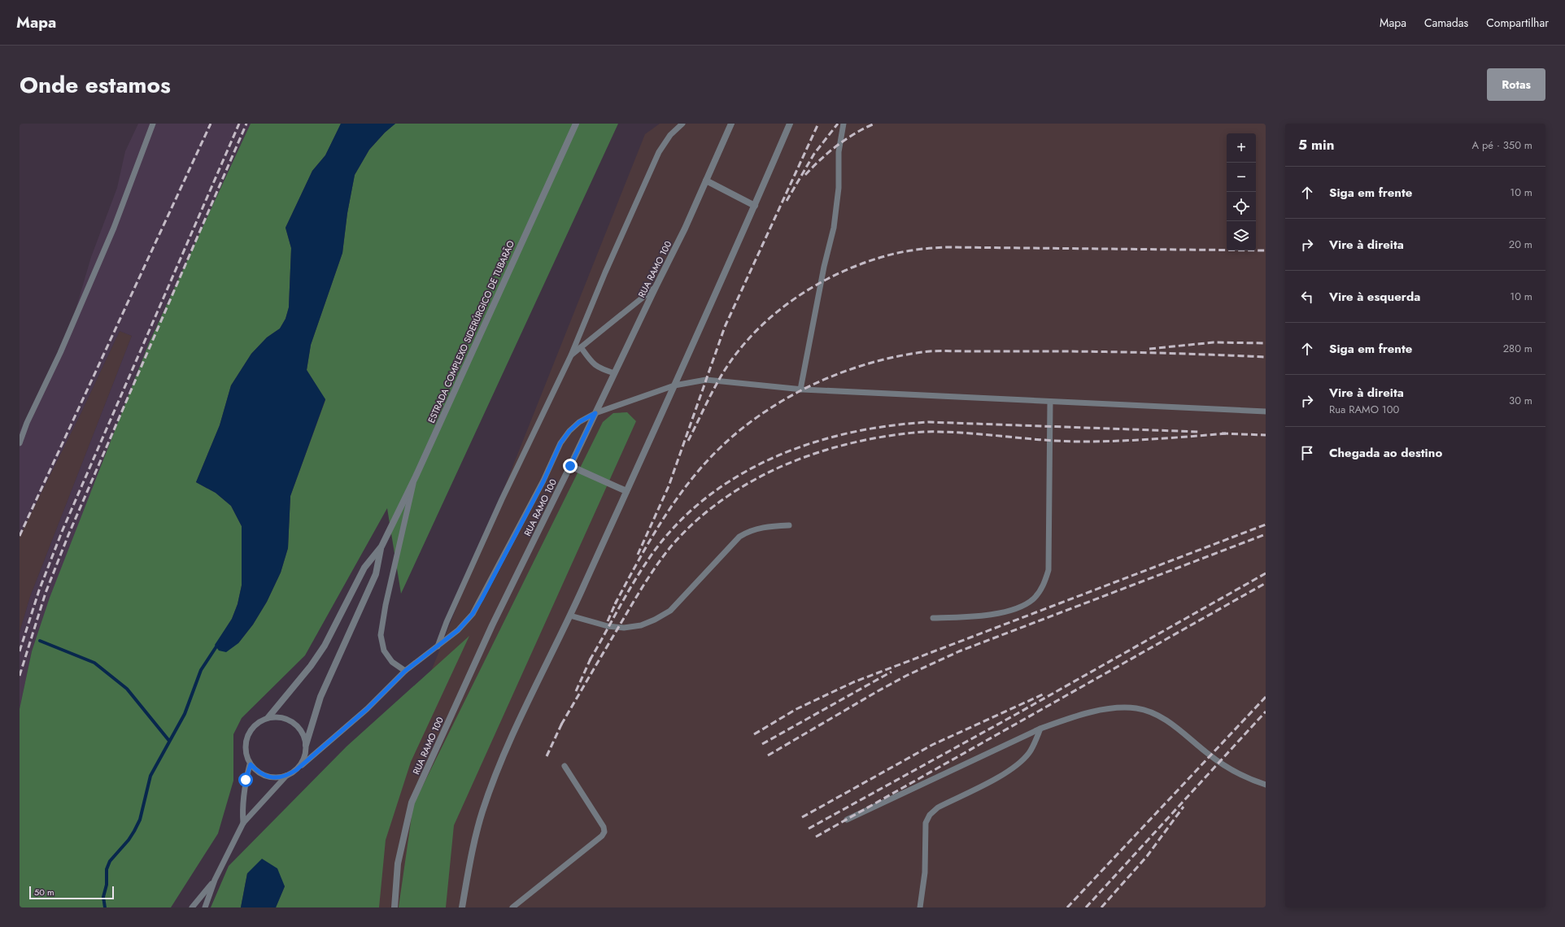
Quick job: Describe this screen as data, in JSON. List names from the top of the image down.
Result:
{
  "streets": {
    "street": ["RUA RAMO 100", "ESTRADA COMPLEXO SIDERÚRGICO DE TUBARÃO"]
  },
  "scale_bar": "50 m",
  "page": {
    "header": "Mapa",
    "nav": ["Mapa", "Camadas", "Compartilhar"],
    "title": "Onde estamos",
    "buttons": "Rotas",
    "heading": ["5 min", "A pé · 350 m"],
    "map_buttons": ["+", "−"],
    "list": [
      ["Siga em frente", "10 m"],
      ["Vire à direita", "20 m"],
      ["Vire à esquerda", "10 m"],
      ["Siga em frente", "280 m"],
      ["Vire à direita", "Rua RAMO 100", "30 m"],
      "Chegada ao destino"
    ],
    "scale": "50 m"
  }
}
